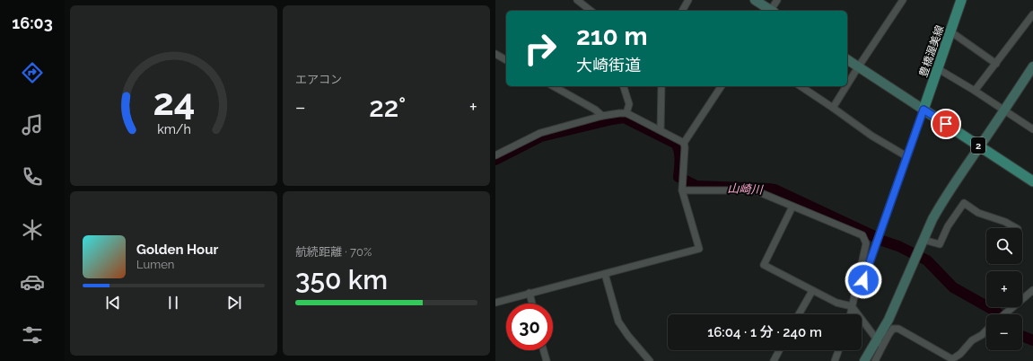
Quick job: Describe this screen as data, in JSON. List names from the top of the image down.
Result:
{
  "streets": {
    "main road": ["豊橋渥美線", "2"]
  },
  "crossings": [
    ["豊橋渥美線", "2"]
  ],
  "water": ["山崎川"],
  "page": {
    "tabs": "16:03",
    "tile": [
      "エアコン",
      ["航続距離 · 70%", "350 km"]
    ],
    "turn": ["210 m", "大崎街道"],
    "heat": ["−", "22°", "+"],
    "map_buttons": ["+", "−"],
    "song": ["Golden Hour", "Lumen"],
    "limit": "30",
    "trip": "16:04 · 1 分 · 240 m",
    "gauge": ["24", "km/h"]
  }
}
